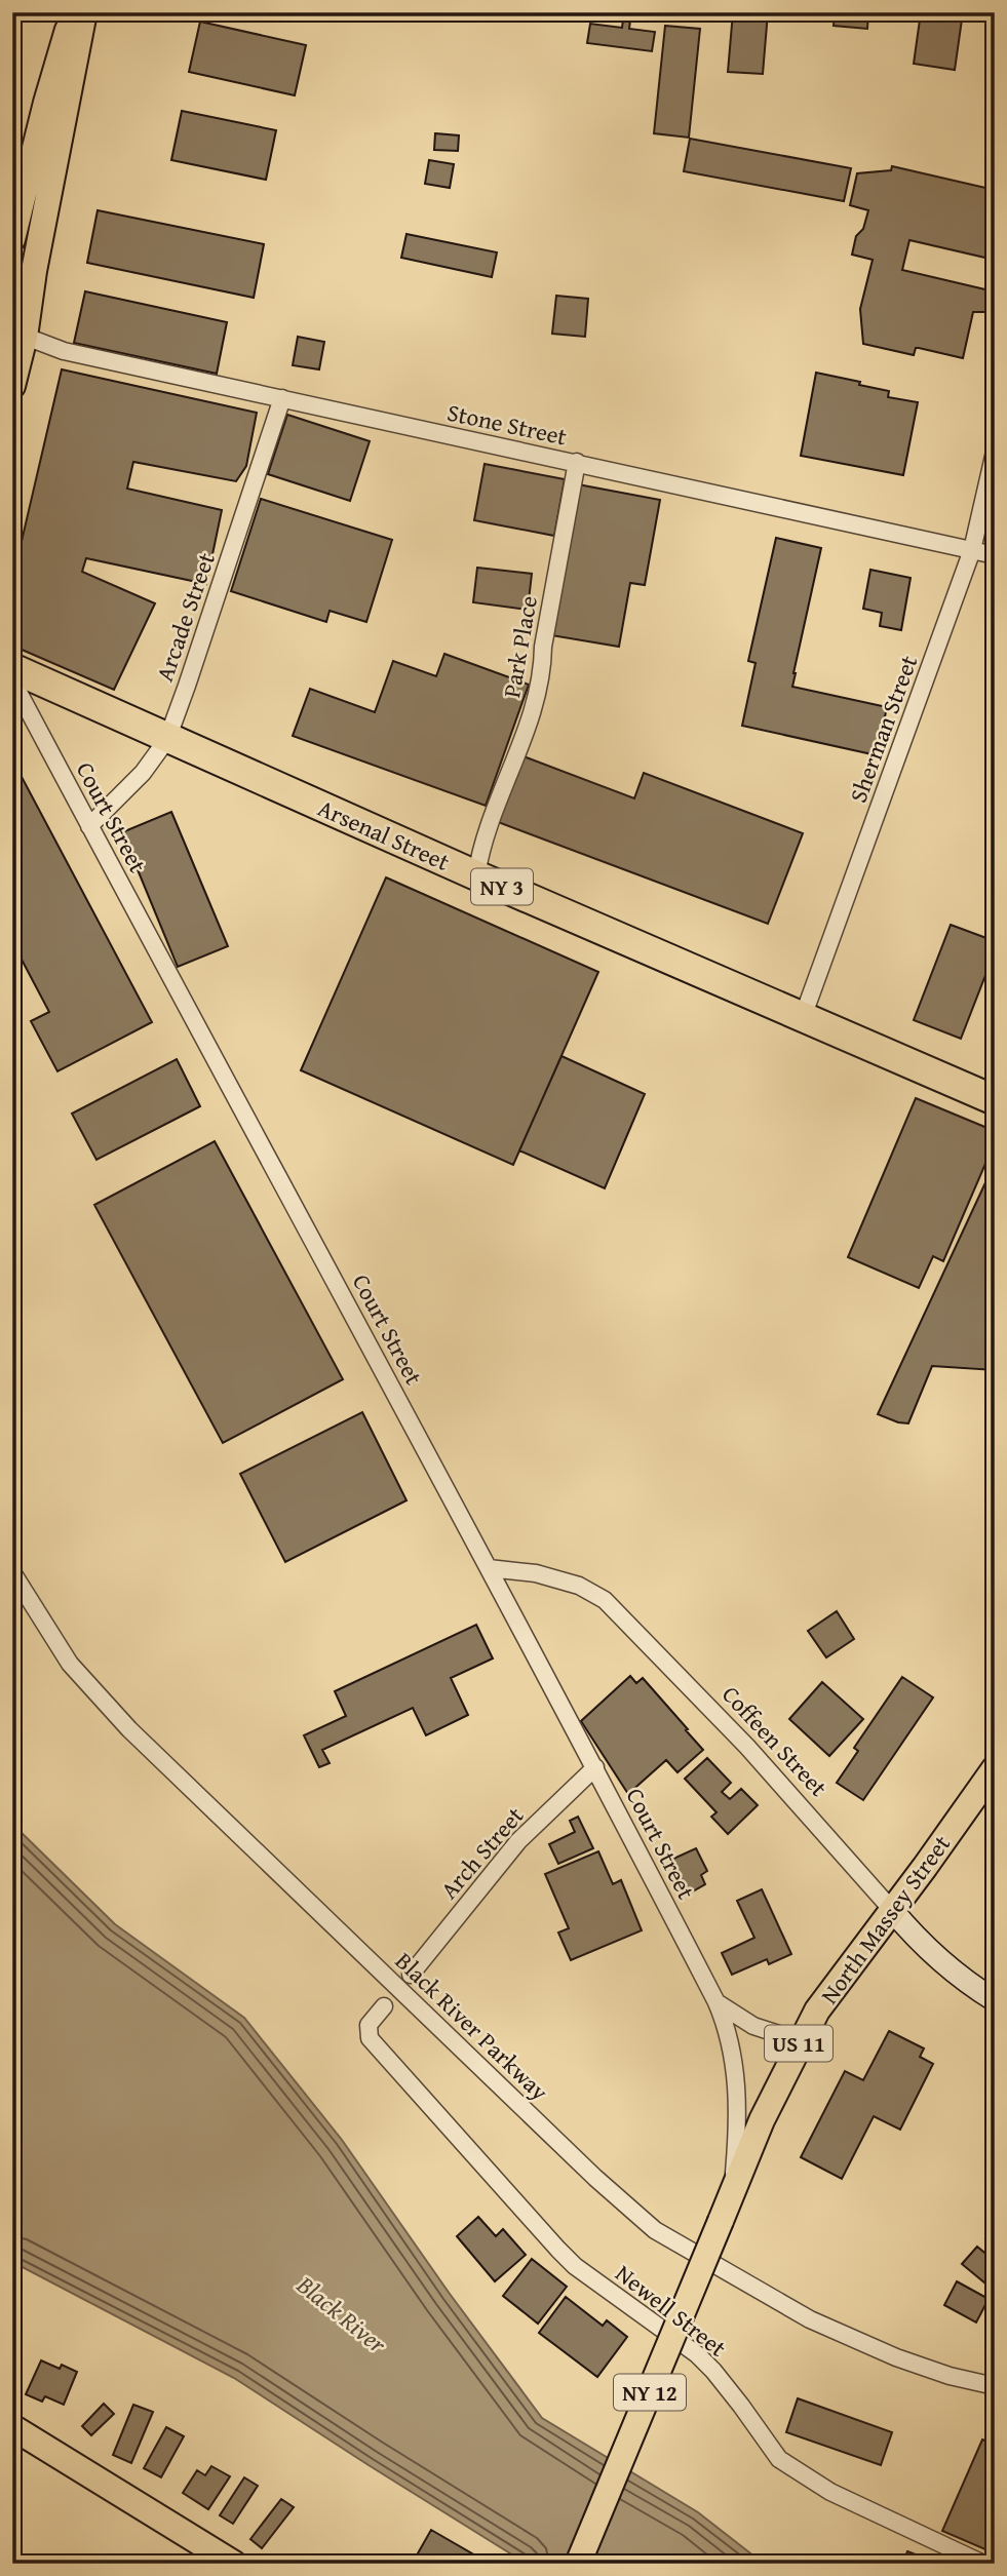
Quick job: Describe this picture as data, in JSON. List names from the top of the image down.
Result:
{
  "streets": {
    "highway": ["Arsenal Street", "NY 3"],
    "main road": [
      "Coffeen Street",
      "North Massey Street",
      "US 11",
      "NY 12"
    ],
    "street": [
      "Stone Street",
      "Arcade Street",
      "Park Place",
      "Sherman Street",
      "Court Street",
      "Arch Street",
      "Black River Parkway",
      "Newell Street"
    ]
  },
  "crossings": [
    ["Stone Street", "Arcade Street"],
    ["Stone Street", "Park Place"],
    ["Stone Street", "Sherman Street"],
    ["Arcade Street", "Court Street"],
    ["Arcade Street", "Arsenal Street"],
    ["Park Place", "Arsenal Street"],
    ["Sherman Street", "Arsenal Street"],
    ["Court Street", "Coffeen Street"],
    ["Court Street", "Arch Street"],
    ["Court Street", "North Massey Street"],
    ["Court Street", "US 11"],
    ["Coffeen Street", "North Massey Street"],
    ["North Massey Street", "US 11"],
    ["US 11", "NY 12"]
  ],
  "water": ["Black River"]
}
